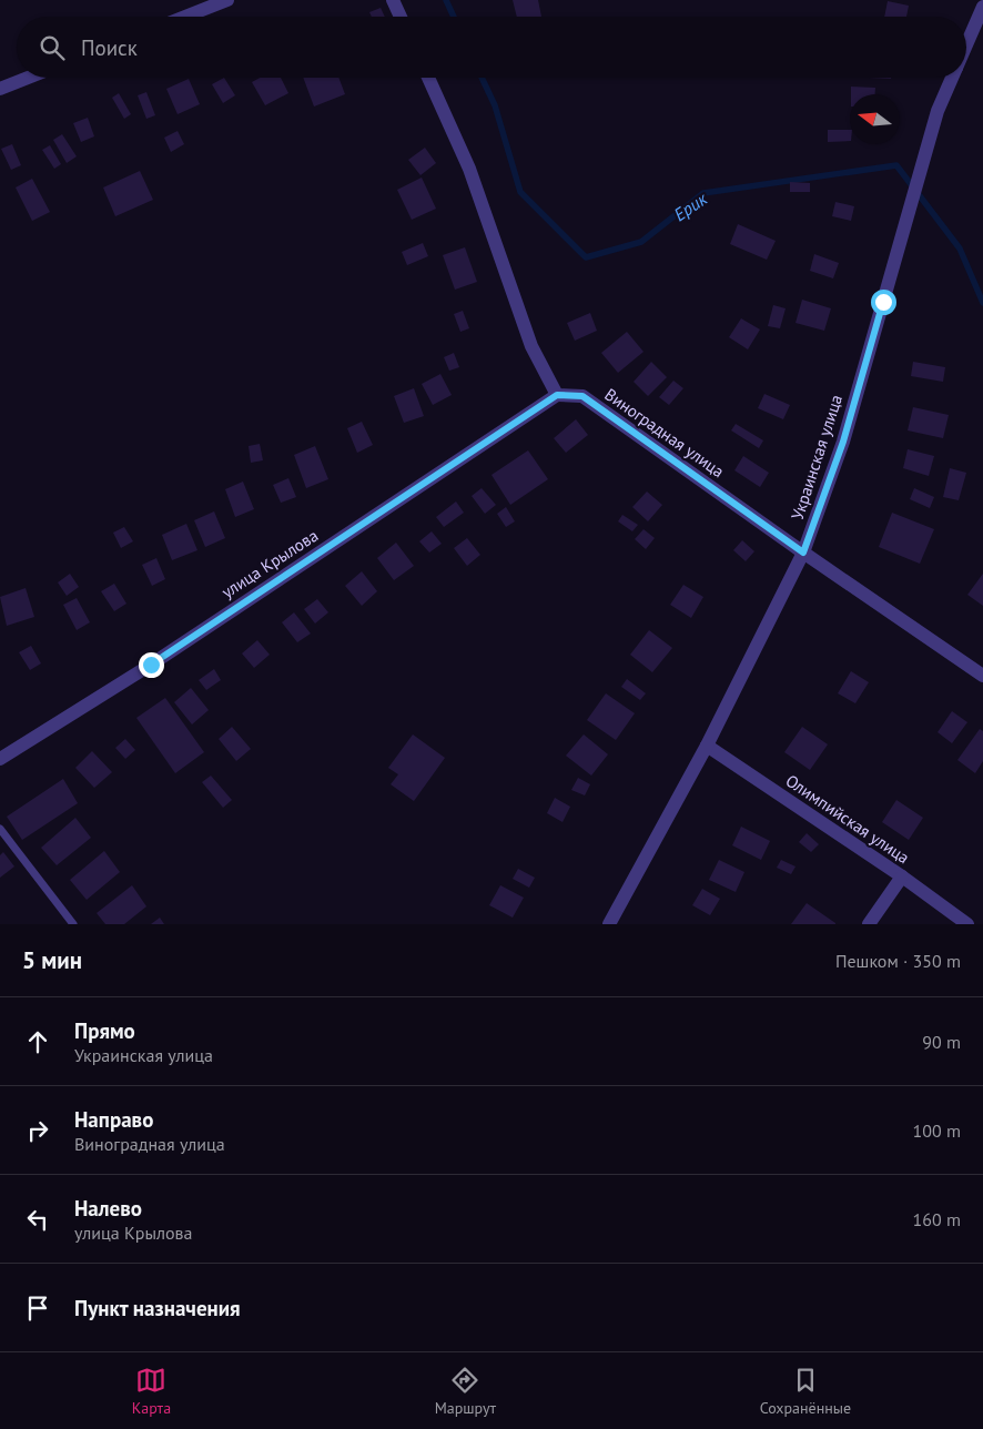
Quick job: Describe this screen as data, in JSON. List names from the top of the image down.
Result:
{
  "streets": {
    "street": [
      "Виноградная улица",
      "Украинская улица",
      "улица Крылова",
      "Олимпийская улица"
    ]
  },
  "crossings": [
    ["Виноградная улица", "Украинская улица"],
    ["Виноградная улица", "улица Крылова"],
    ["Украинская улица", "Олимпийская улица"]
  ],
  "water": ["Ерик"],
  "north": "left",
  "page": {
    "search": "Поиск",
    "heading": ["5 мин", "Пешком · 350 m"],
    "list": [
      ["Прямо", "Украинская улица", "90 m"],
      ["Направо", "Виноградная улица", "100 m"],
      ["Налево", "улица Крылова", "160 m"],
      "Пункт назначения"
    ],
    "nav": ["Карта", "Маршрут", "Сохранённые"]
  }
}
